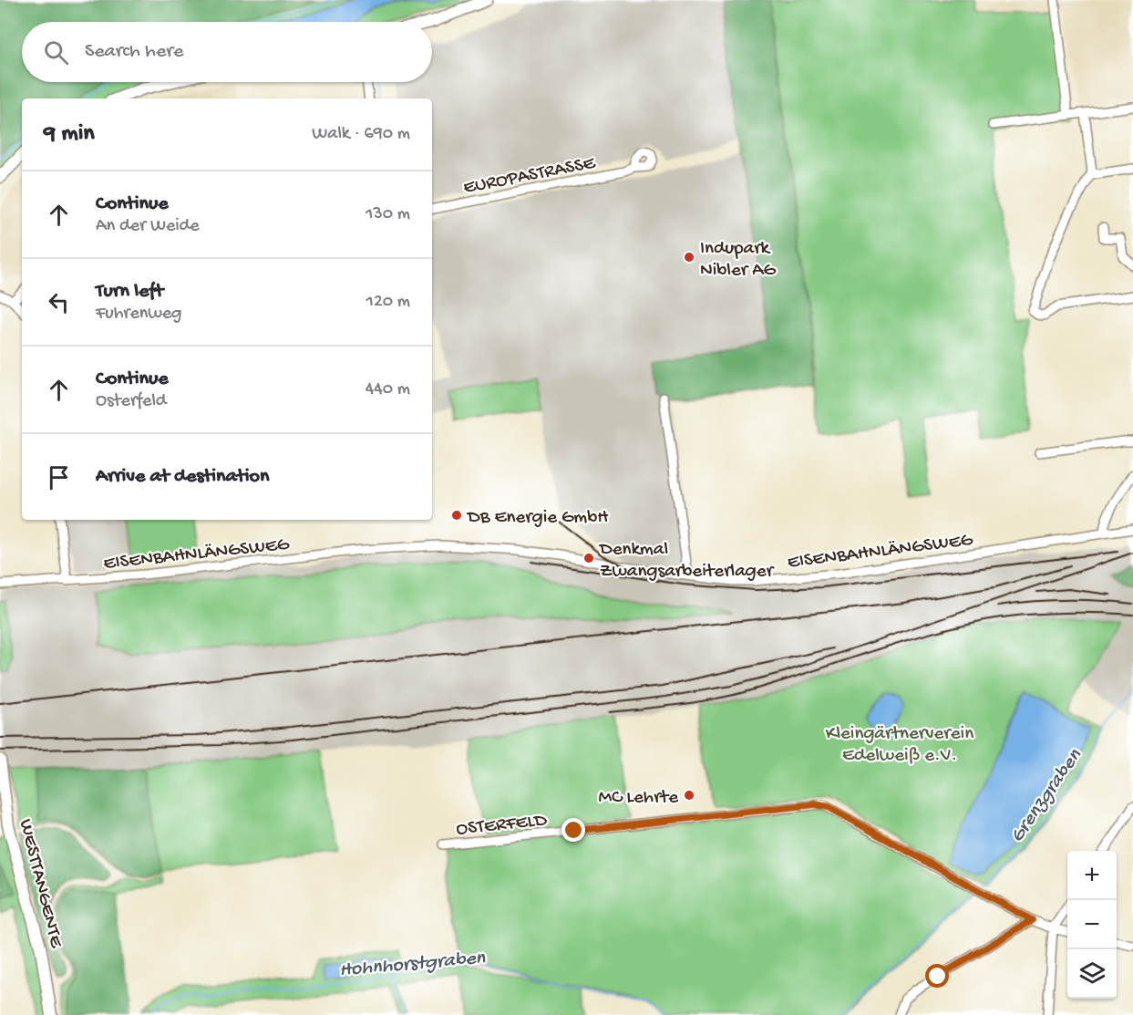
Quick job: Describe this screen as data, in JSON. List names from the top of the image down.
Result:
{
  "streets": {
    "main road": ["WESTTANGENTE"],
    "street": ["EUROPASTRASSE", "EISENBAHNLÄNGSWEG", "OSTERFELD"]
  },
  "water": ["Grenzgraben", "Hohnhorstgraben"],
  "parks": ["Kleingärtnerverein Edelweiß e.V."],
  "places": [
    "Indupark Nibler AG",
    "DB Energie GmbH",
    "Denkmal Zwangsarbeiterlager",
    "MC Lehrte"
  ],
  "page": {
    "search": "Search here",
    "heading": ["9 min", "Walk · 690 m"],
    "list": [
      ["Continue", "An der Weide", "130 m"],
      ["Turn left", "Fuhrenweg", "120 m"],
      ["Continue", "Osterfeld", "440 m"],
      "Arrive at destination"
    ],
    "map_buttons": ["+", "−"]
  }
}
